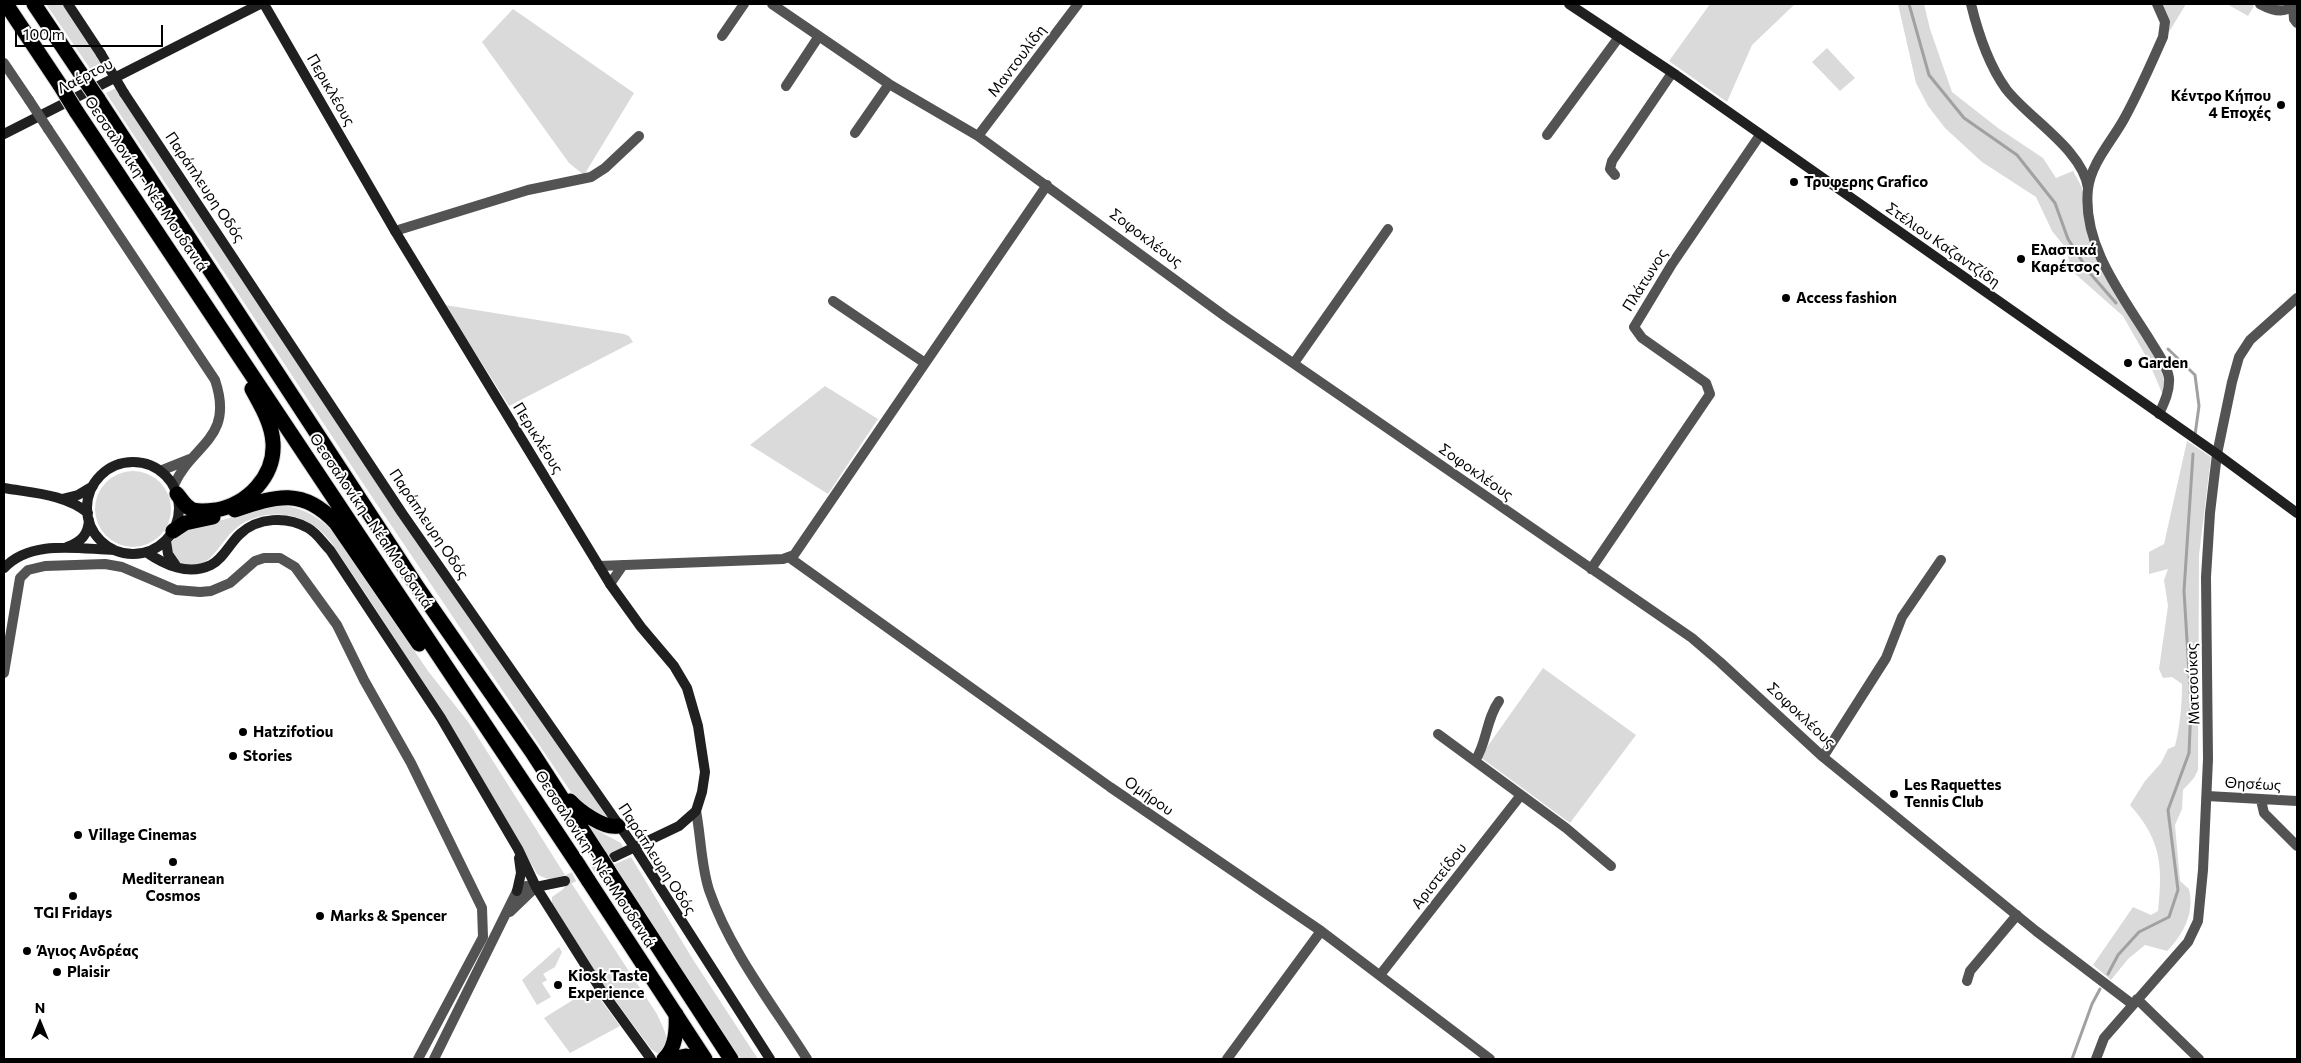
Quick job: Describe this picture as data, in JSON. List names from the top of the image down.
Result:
{
  "streets": {
    "highway": ["Θεσσαλονίκη - Νέα Μουδανιά"],
    "street": [
      "Μαντουλίδη",
      "Λαέρτου",
      "Περικλέους",
      "Παράπλευρη Οδός",
      "Σοφοκλέους",
      "Στέλιου Καζαντζίδη",
      "Πλάτωνος",
      "Ματσούκας",
      "Θησέως",
      "Ομήρου",
      "Αριστείδου"
    ]
  },
  "crossings": [
    ["Μαντουλίδη", "Σοφοκλέους"],
    ["Σοφοκλέους", "Πλάτωνος"],
    ["Σοφοκλέους", "Ματσούκας"],
    ["Στέλιου Καζαντζίδη", "Πλάτωνος"],
    ["Στέλιου Καζαντζίδη", "Ματσούκας"],
    ["Ματσούκας", "Θησέως"],
    ["Ομήρου", "Αριστείδου"]
  ],
  "places": [
    "Κέντρο Κήπου 4 Εποχές",
    "Τρυφερης Grafico",
    "Ελαστικά Καρέτσος",
    "Access fashion",
    "Garden",
    "Hatzifotiou",
    "Stories",
    "Les Raquettes Tennis Club",
    "Village Cinemas",
    "Mediterranean Cosmos",
    "TGI Fridays",
    "Marks & Spencer",
    "Άγιος Ανδρέας",
    "Plaisir",
    "Kiosk Taste Experience"
  ],
  "scale_bar": "100 m",
  "north": "top"
}
